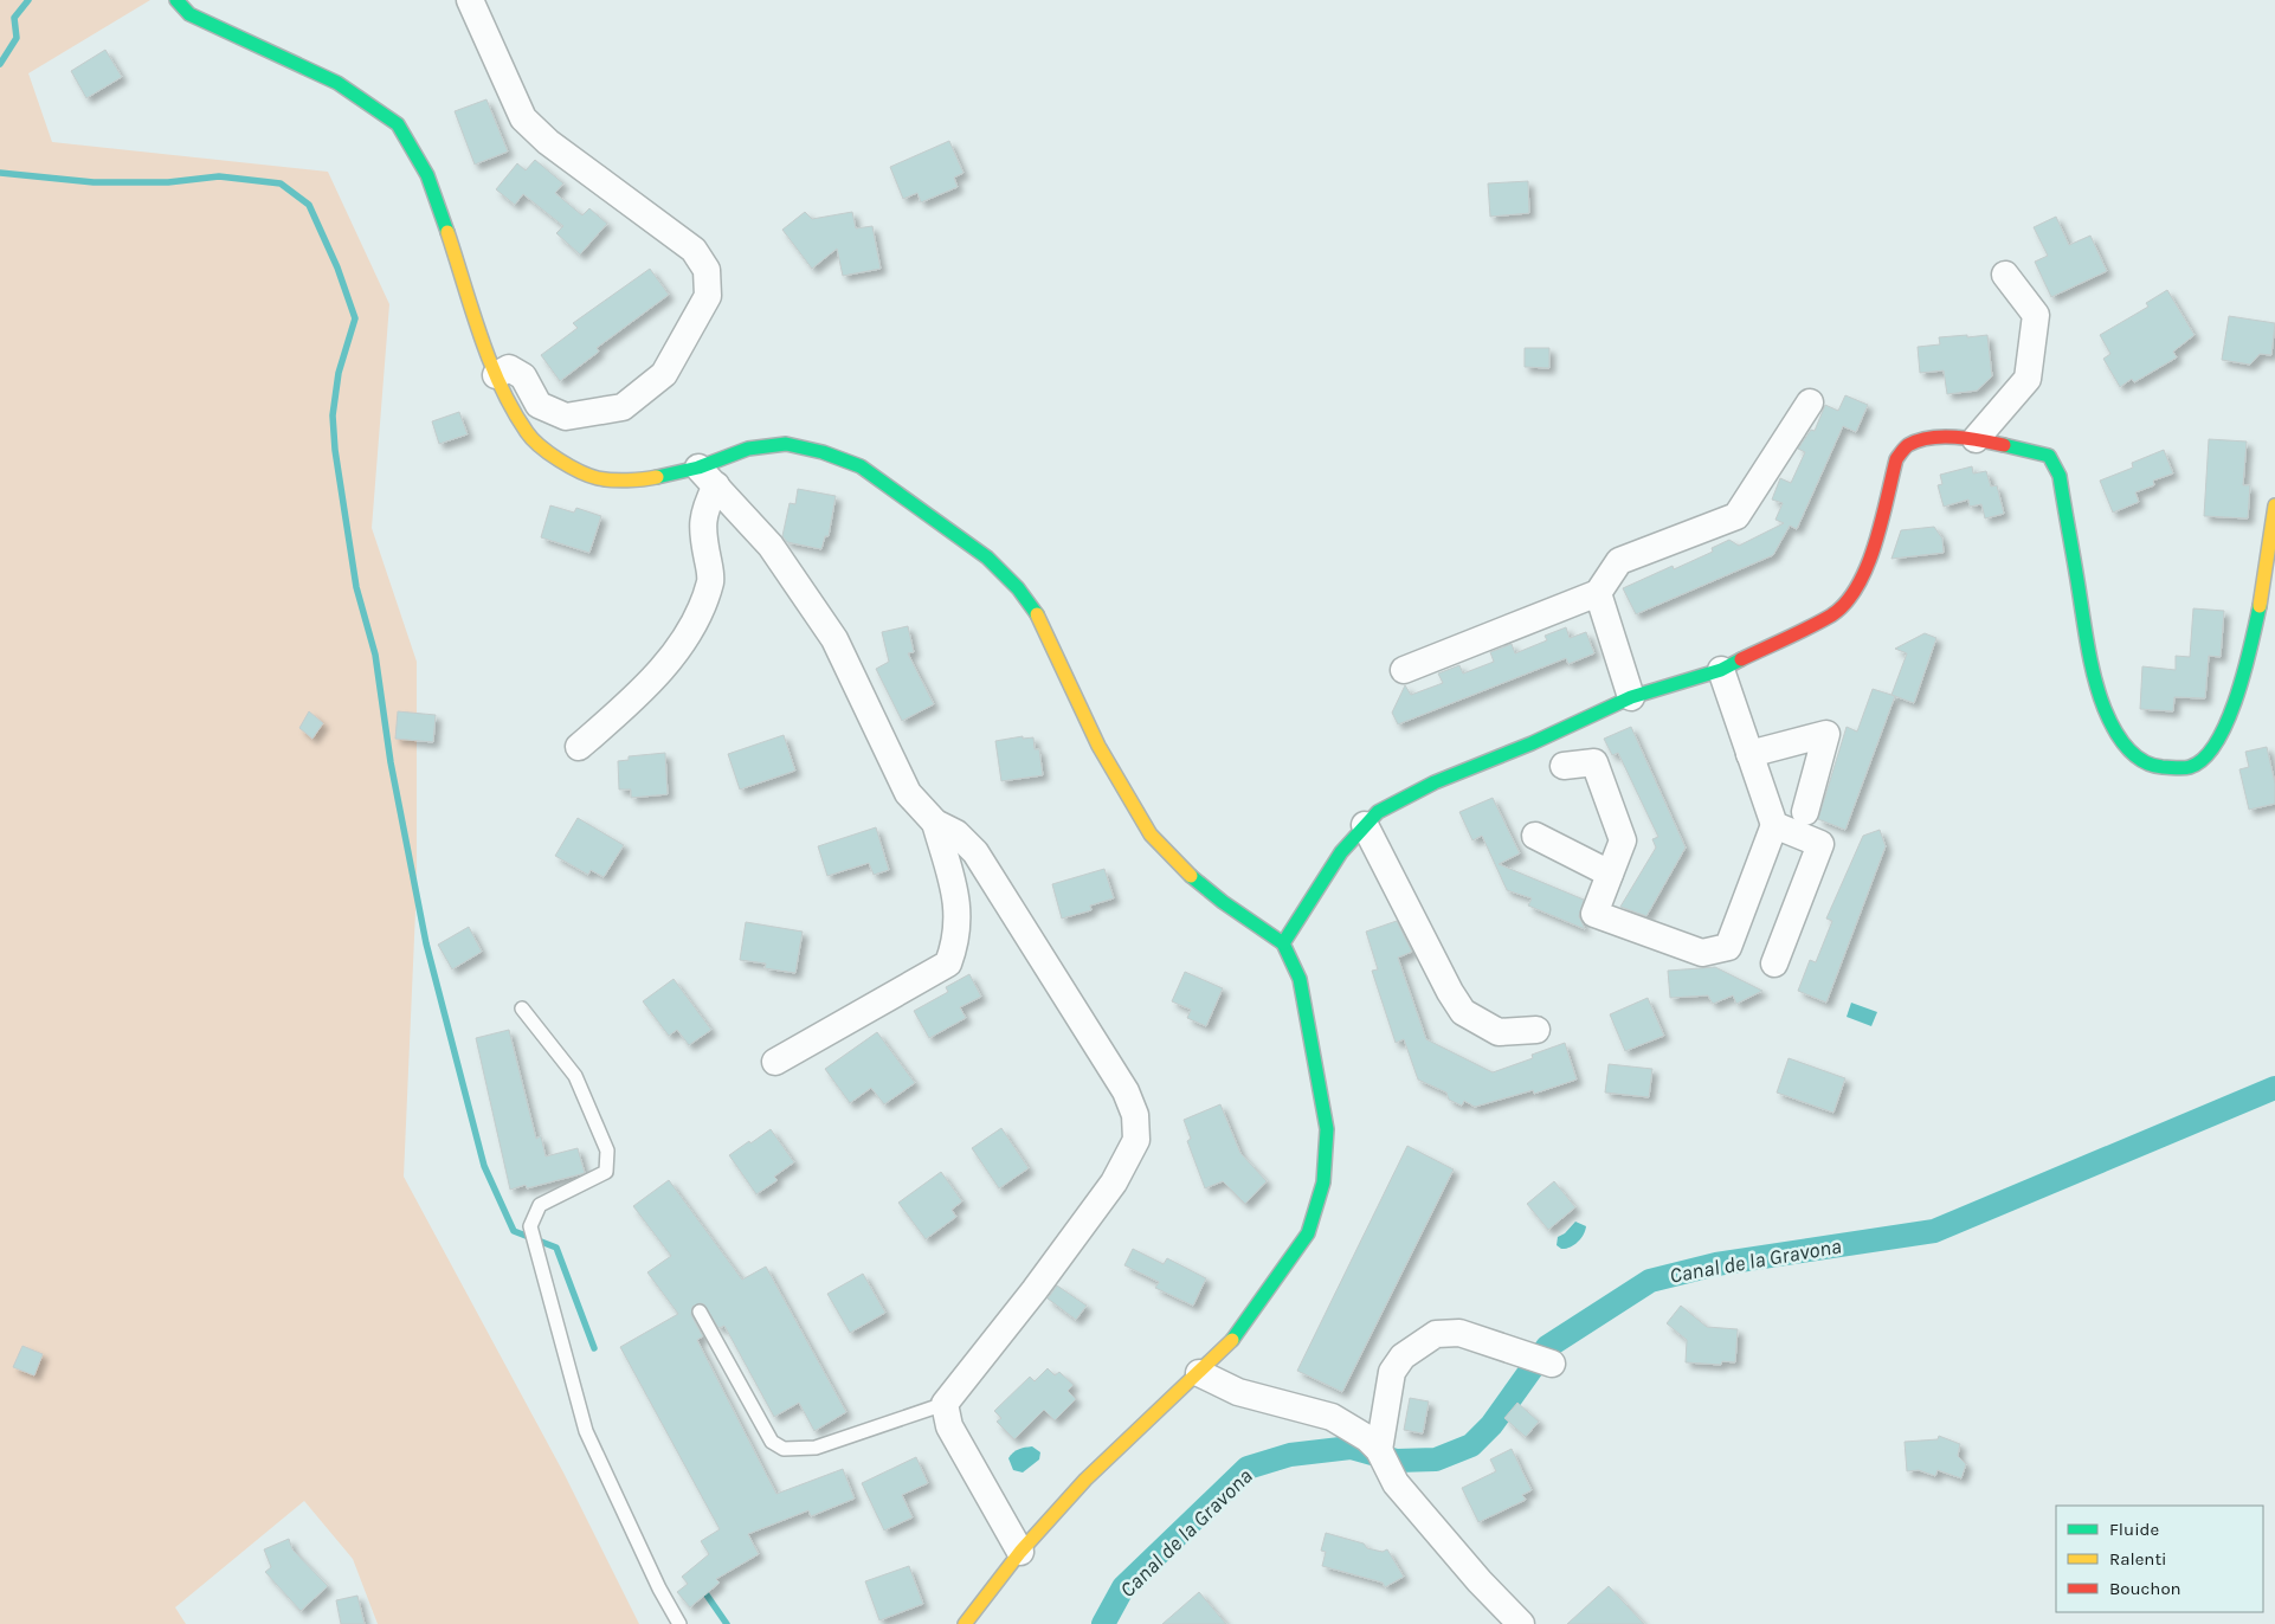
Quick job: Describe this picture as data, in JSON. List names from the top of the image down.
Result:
{
  "water": ["Canal de la Gravona"],
  "legend": ["Fluide", "Ralenti", "Bouchon"]
}
